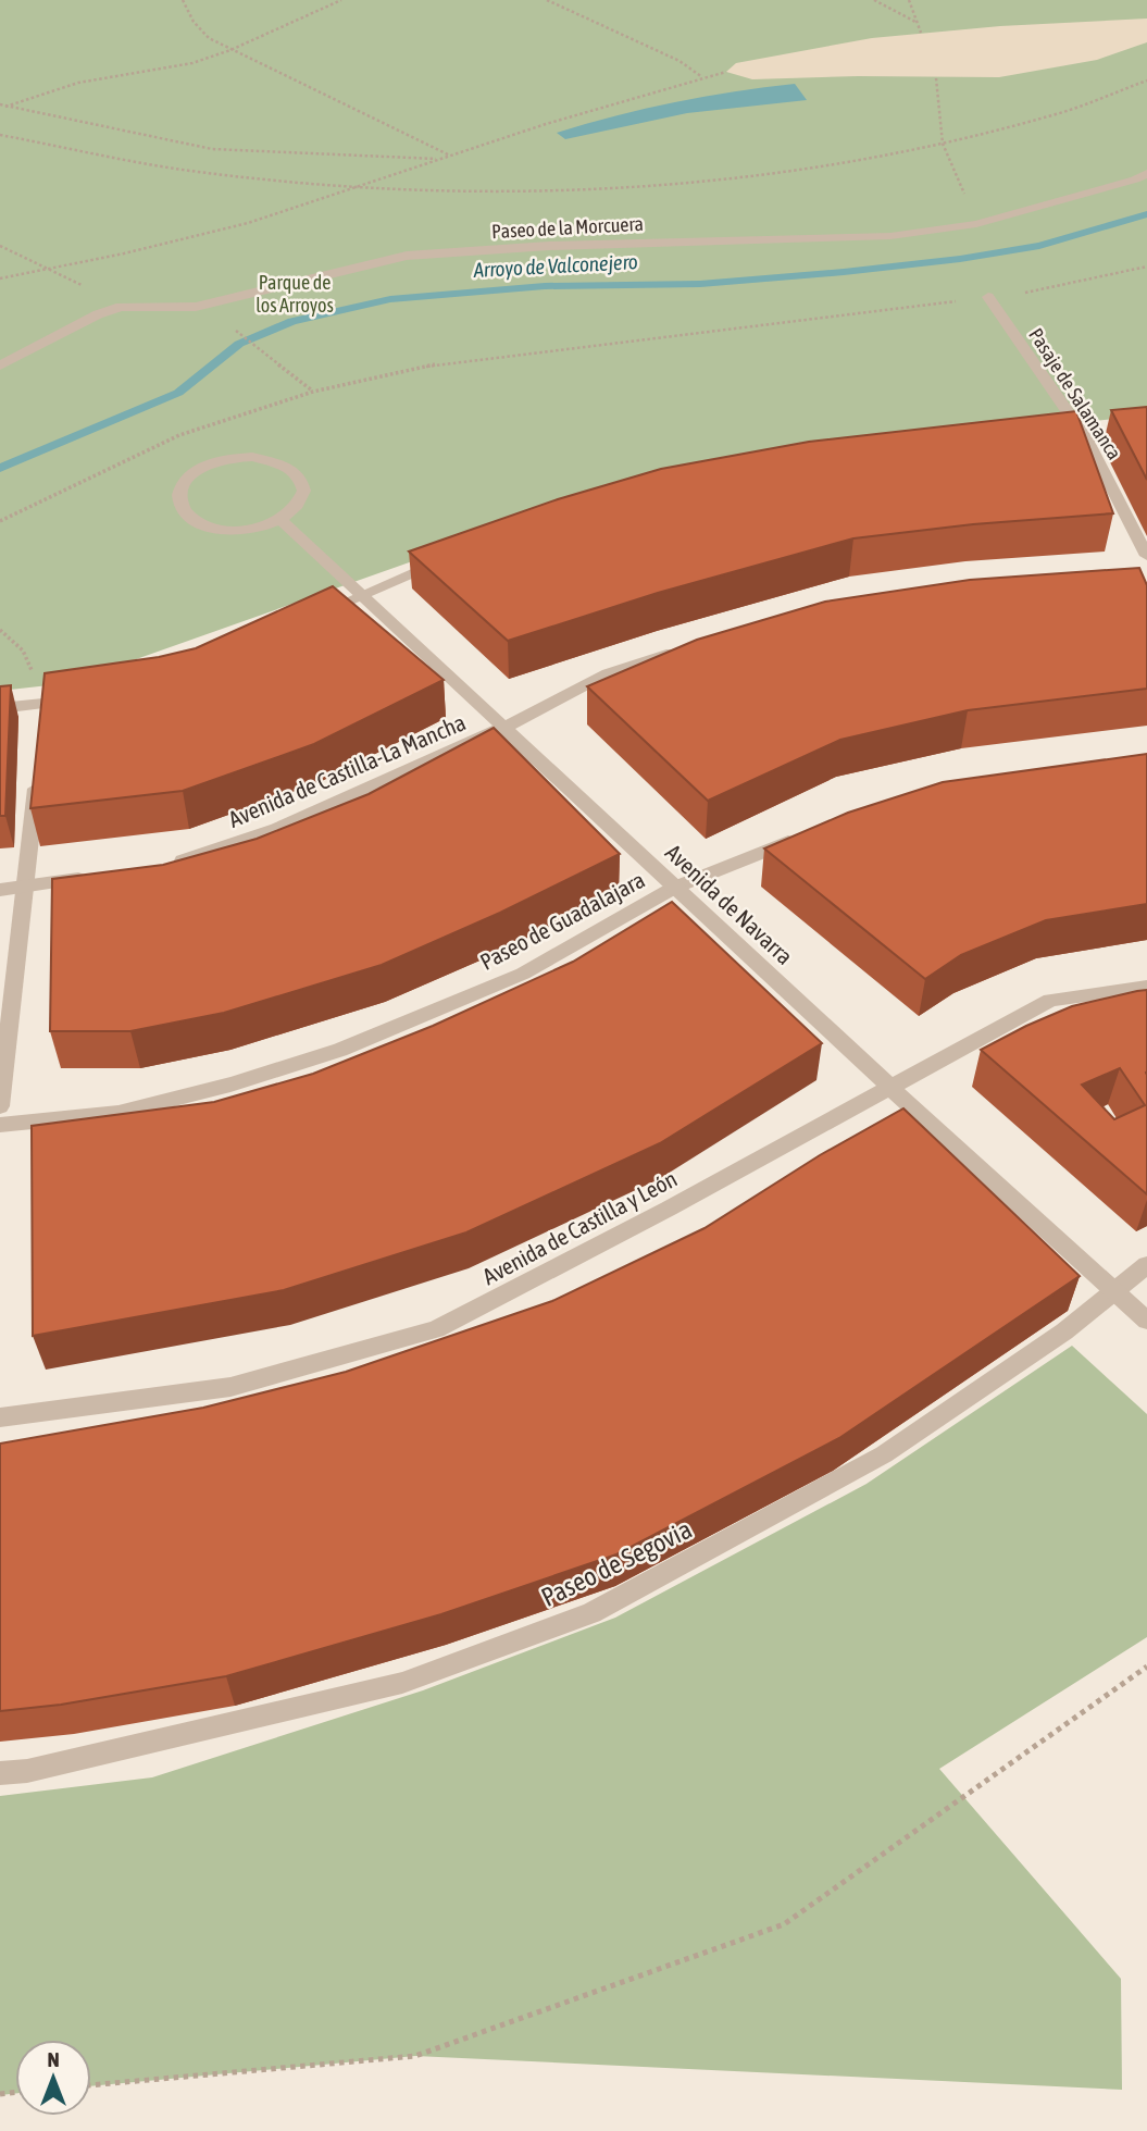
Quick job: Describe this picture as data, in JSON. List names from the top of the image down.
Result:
{
  "streets": {
    "street": [
      "Paseo de la Morcuera",
      "Pasaje de Salamanca",
      "Avenida de Castilla-La Mancha",
      "Avenida de Navarra",
      "Paseo de Guadalajara",
      "Avenida de Castilla y León",
      "Paseo de Segovia"
    ]
  },
  "crossings": [
    ["Avenida de Castilla-La Mancha", "Avenida de Navarra"],
    ["Avenida de Navarra", "Paseo de Guadalajara"],
    ["Avenida de Navarra", "Avenida de Castilla y León"],
    ["Avenida de Navarra", "Paseo de Segovia"]
  ],
  "water": ["Arroyo de Valconejero"],
  "parks": ["Parque de los Arroyos"],
  "north": "top"
}
